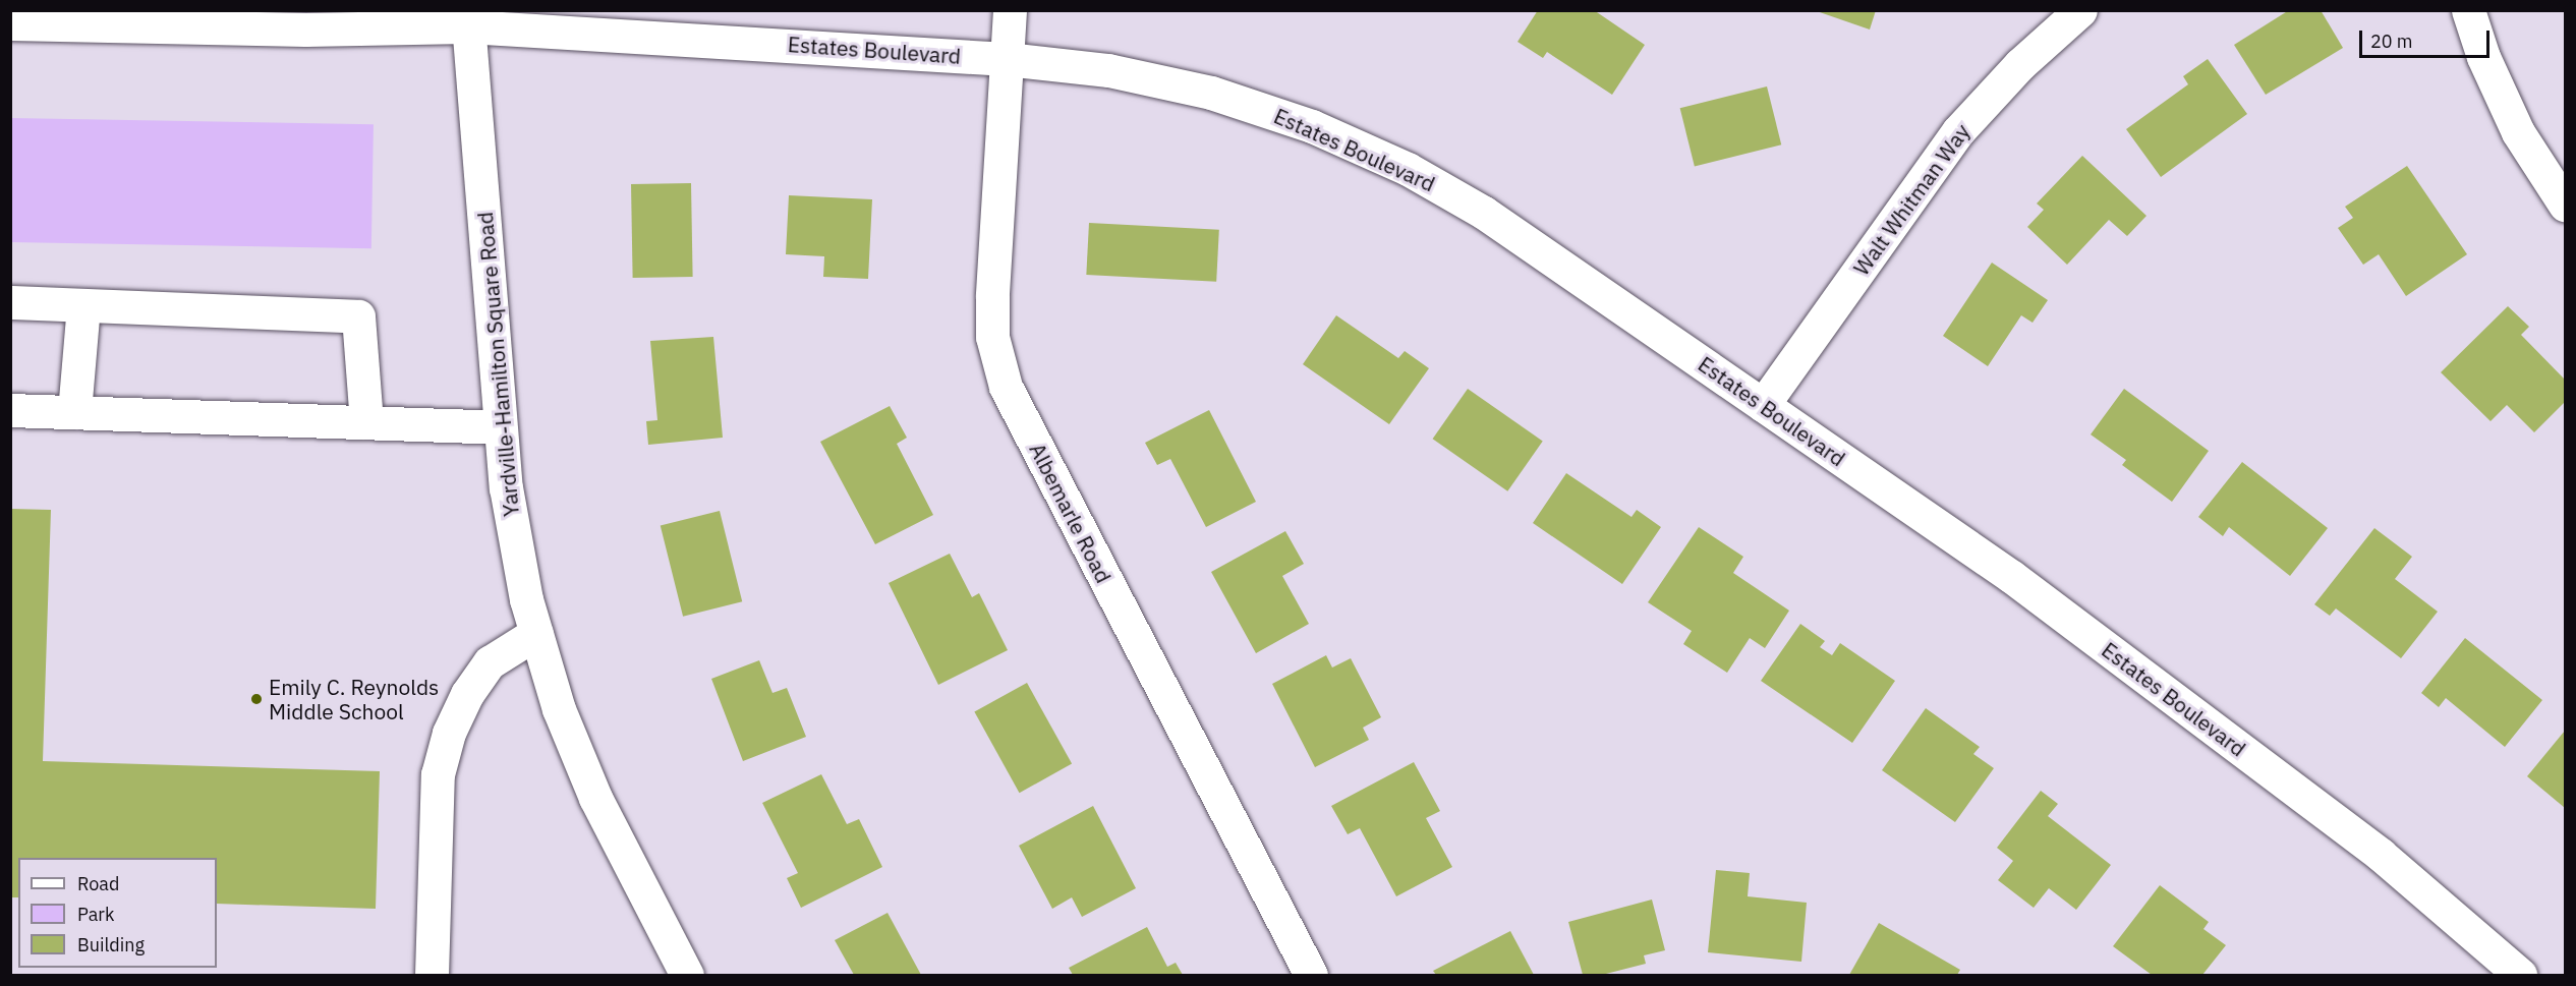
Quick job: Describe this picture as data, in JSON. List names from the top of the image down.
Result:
{
  "streets": {
    "street": [
      "Estates Boulevard",
      "Walt Whitman Way",
      "Yardville-Hamilton Square Road",
      "Albemarle Road"
    ]
  },
  "crossings": [
    ["Estates Boulevard", "Walt Whitman Way"],
    ["Estates Boulevard", "Yardville-Hamilton Square Road"],
    ["Estates Boulevard", "Albemarle Road"]
  ],
  "places": ["Emily C. Reynolds Middle School"],
  "legend": ["Road", "Park", "Building"],
  "scale_bar": "20 m"
}
